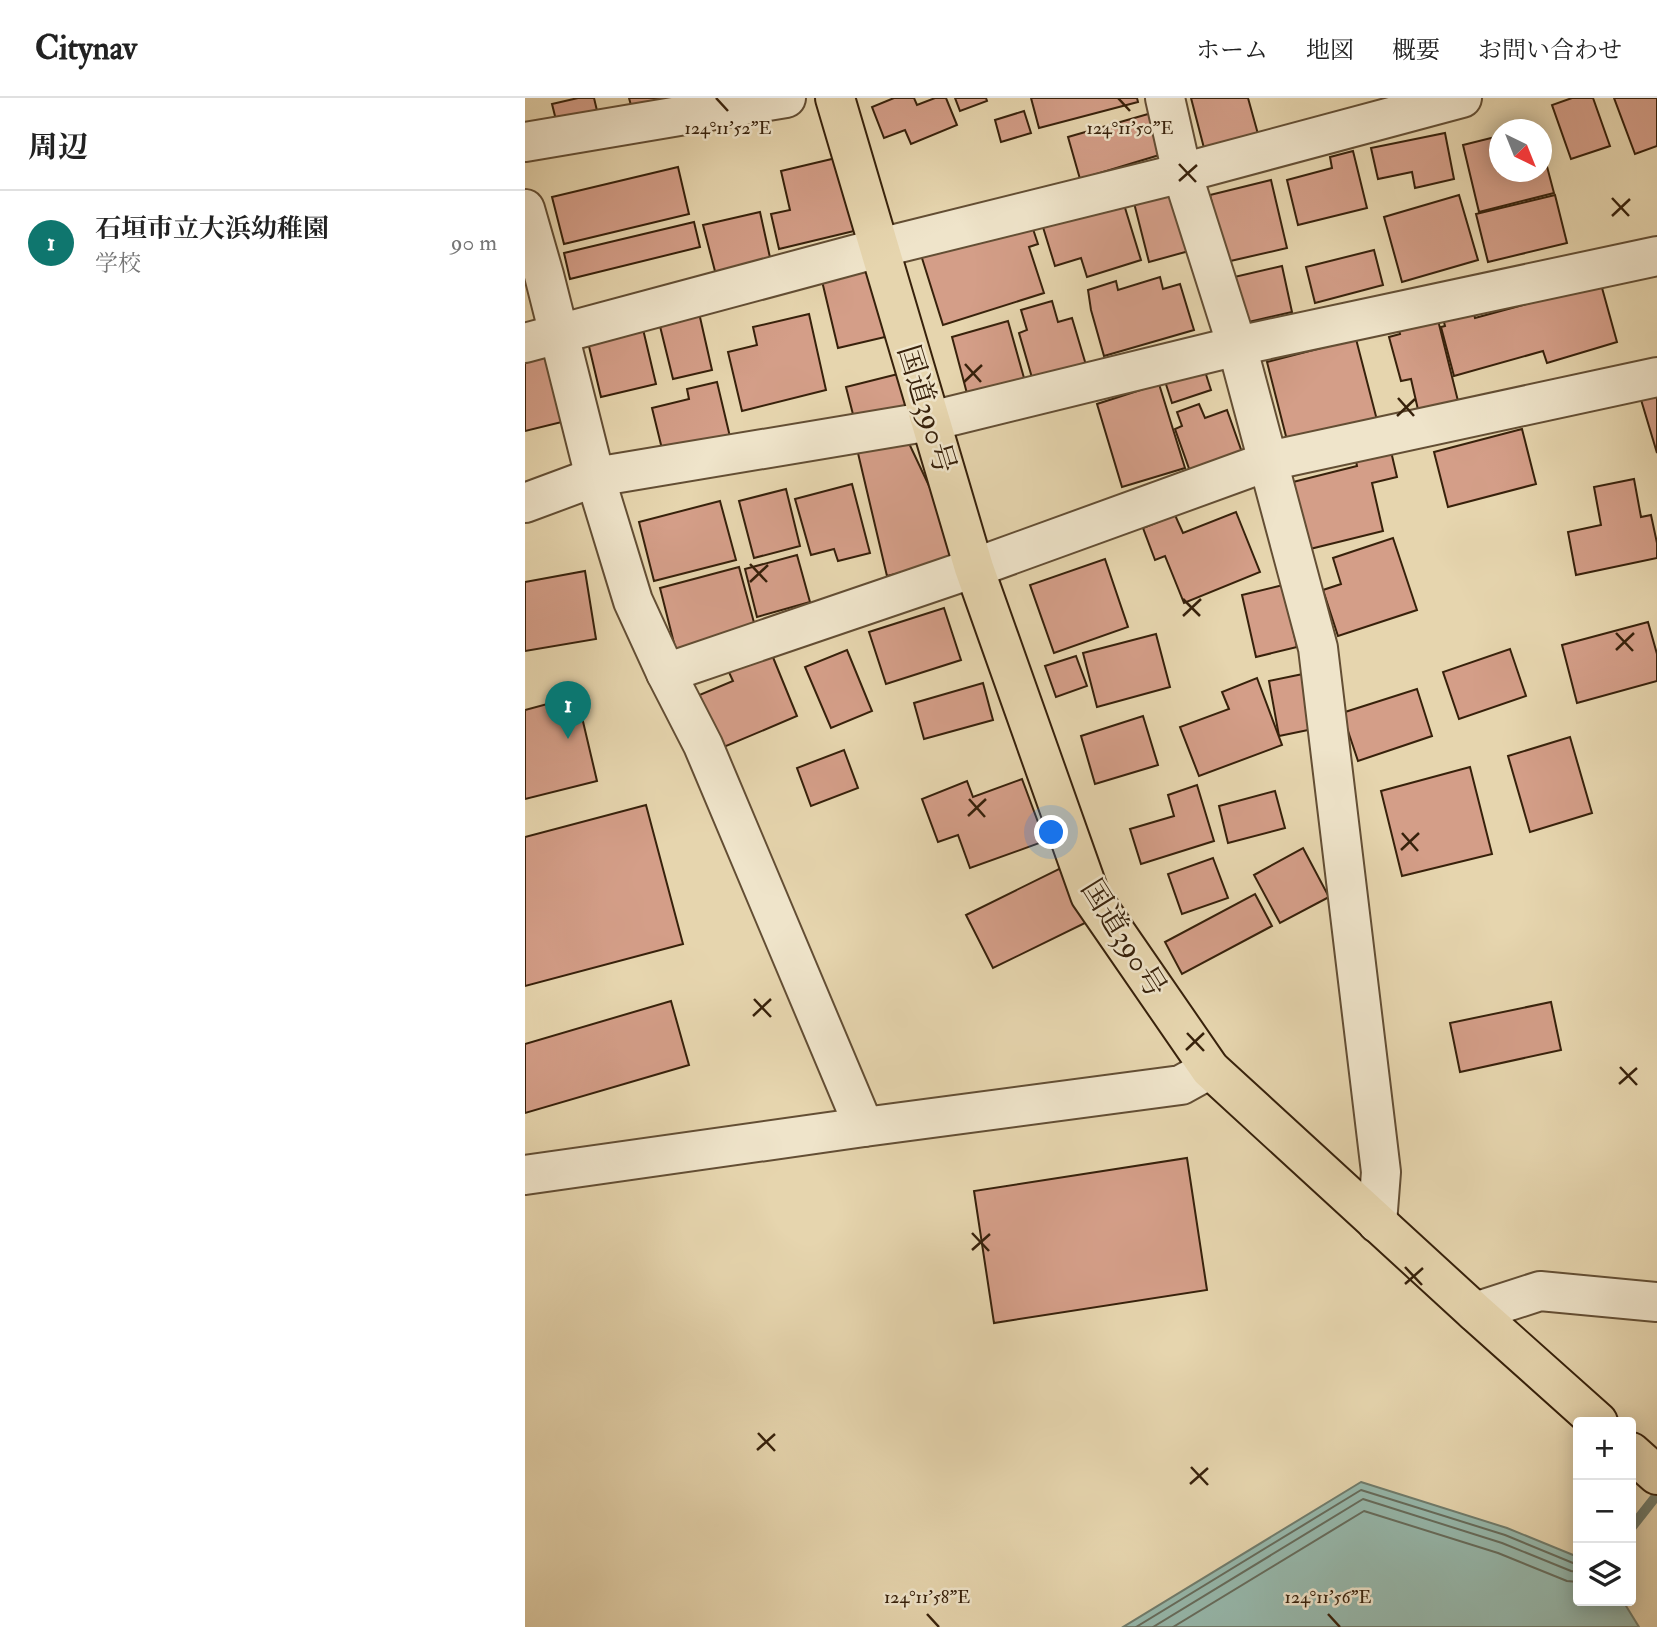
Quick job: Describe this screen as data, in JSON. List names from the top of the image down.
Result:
{
  "streets": {
    "highway": ["国道390号"]
  },
  "north": "bottom right",
  "page": {
    "header": "Citynav",
    "nav": [
      "ホーム",
      "地図",
      "概要",
      "お問い合わせ"
    ],
    "heading": "周辺",
    "list": [
      {
        "mark": "1",
        "name": "石垣市立大浜幼稚園",
        "note": "学校",
        "value": "90 m"
      }
    ],
    "pins": "1",
    "map_buttons": ["+", "−"]
  },
  "coordinates": [
    "124°11'52\"E",
    "124°11'50\"E",
    "124°11'58\"E",
    "124°11'56\"E"
  ]
}
